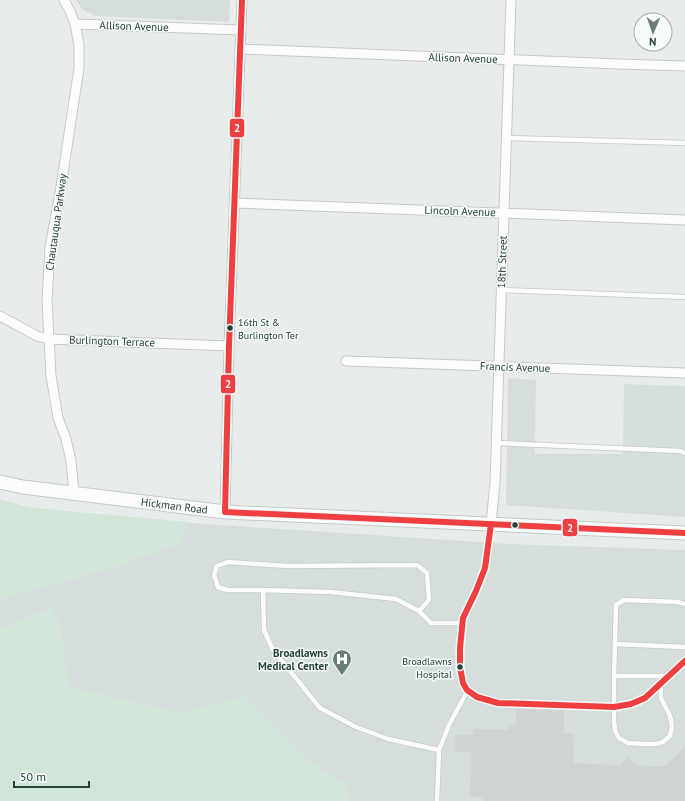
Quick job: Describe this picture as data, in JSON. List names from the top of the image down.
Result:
{
  "streets": {
    "main road": ["Hickman Road"],
    "street": [
      "Allison Avenue",
      "Lincoln Avenue",
      "Chautauqua Parkway",
      "18th Street",
      "Burlington Terrace",
      "Francis Avenue"
    ]
  },
  "crossings": [
    ["Allison Avenue", "Chautauqua Parkway"],
    ["Allison Avenue", "18th Street"],
    ["Lincoln Avenue", "18th Street"],
    ["Chautauqua Parkway", "Burlington Terrace"],
    ["Chautauqua Parkway", "Hickman Road"],
    ["18th Street", "Francis Avenue"],
    ["18th Street", "Hickman Road"]
  ],
  "places": {
    "other": ["16th St & Burlington Ter", "Broadlawns Hospital"],
    "hospital": ["Broadlawns Medical Center"]
  },
  "lines": ["transit line 2"],
  "scale_bar": "50 m",
  "north": "bottom"
}
